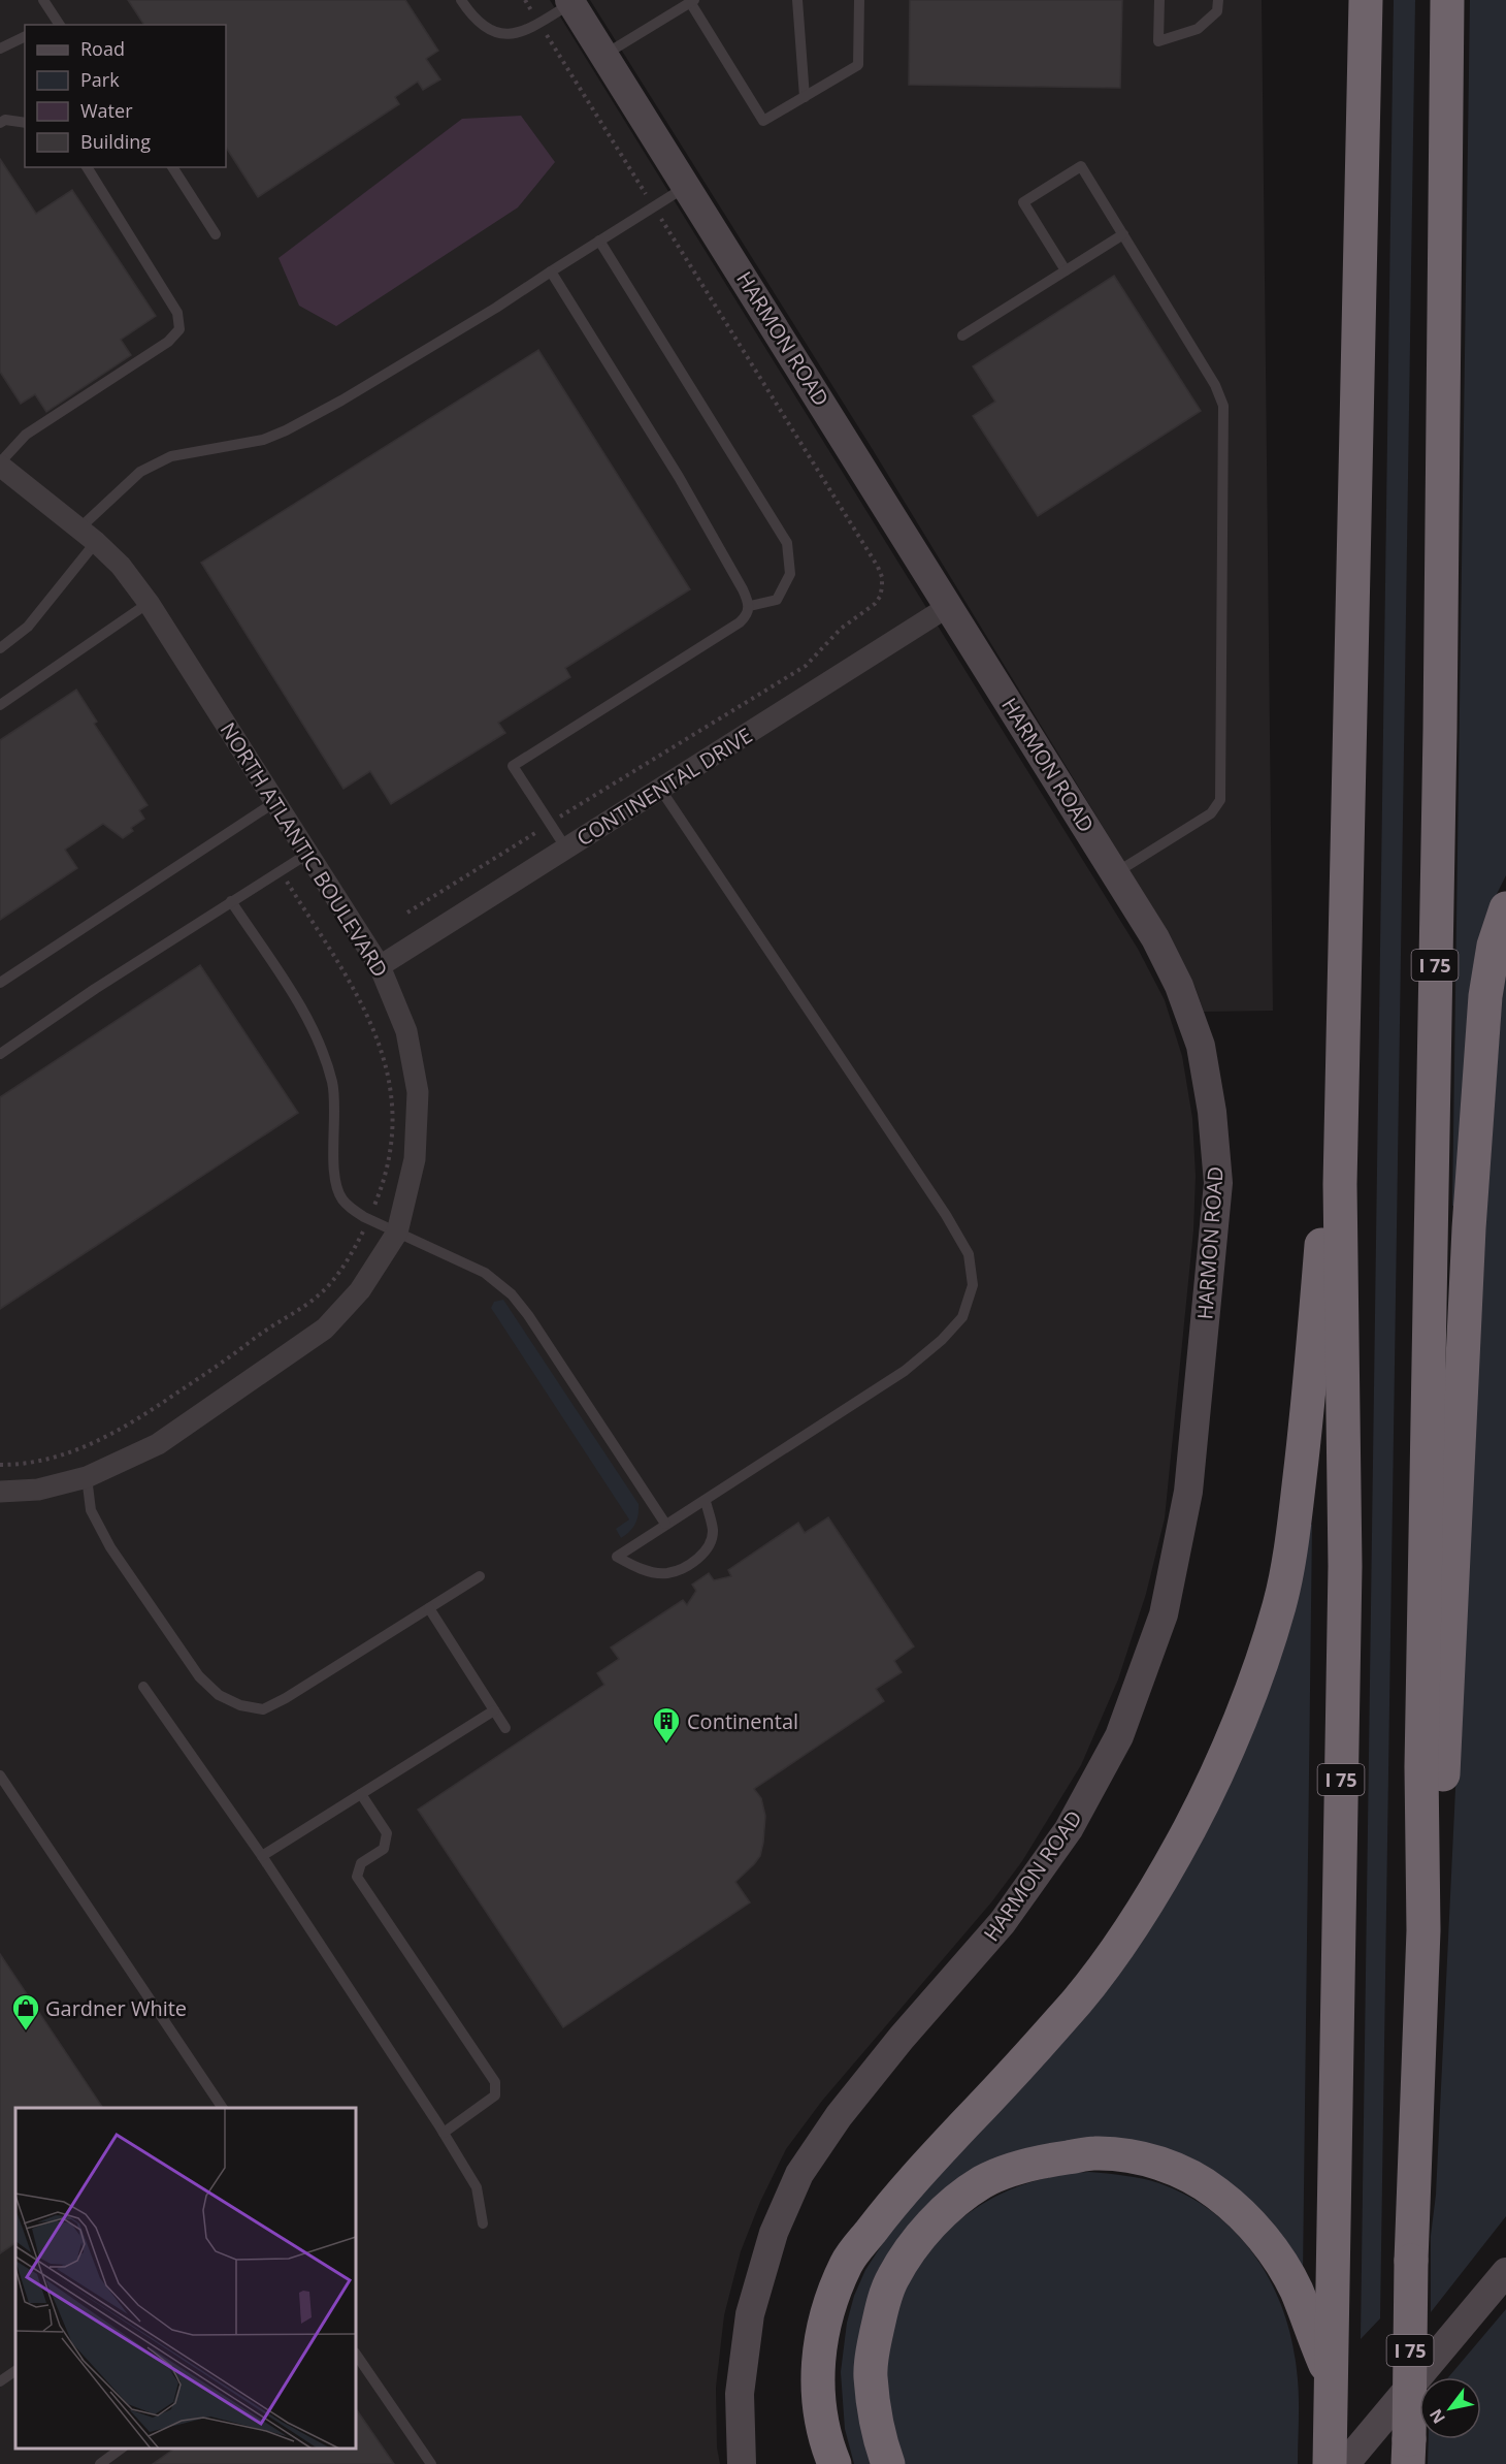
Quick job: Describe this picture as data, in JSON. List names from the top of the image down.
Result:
{
  "streets": {
    "highway": ["I 75"],
    "street": ["HARMON ROAD", "CONTINENTAL DRIVE", "NORTH ATLANTIC BOULEVARD"]
  },
  "crossings": [
    ["HARMON ROAD", "CONTINENTAL DRIVE"],
    ["CONTINENTAL DRIVE", "NORTH ATLANTIC BOULEVARD"]
  ],
  "places": {
    "building": ["Continental"],
    "shop": ["Gardner White"]
  },
  "legend": [
    "Road",
    "Park",
    "Water",
    "Building"
  ],
  "north": "bottom left"
}
